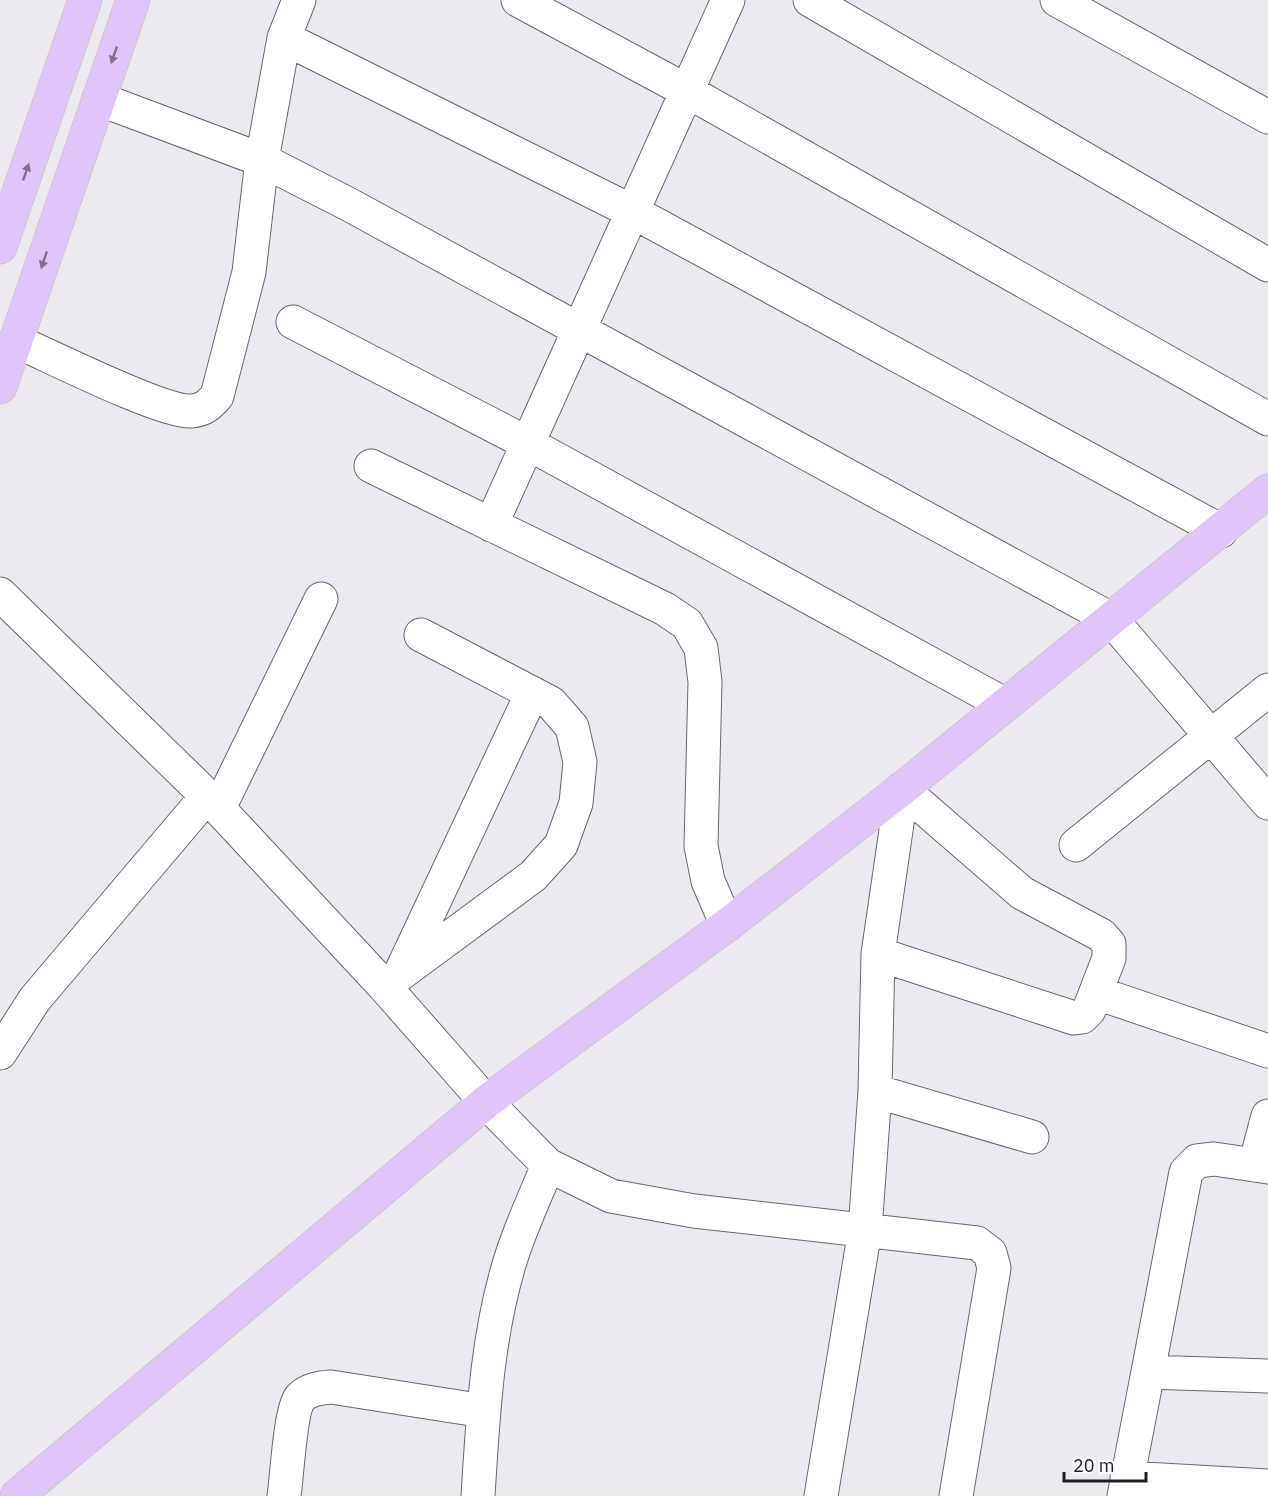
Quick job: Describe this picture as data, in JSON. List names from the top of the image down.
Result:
{
  "scale_bar": "20 m"
}
